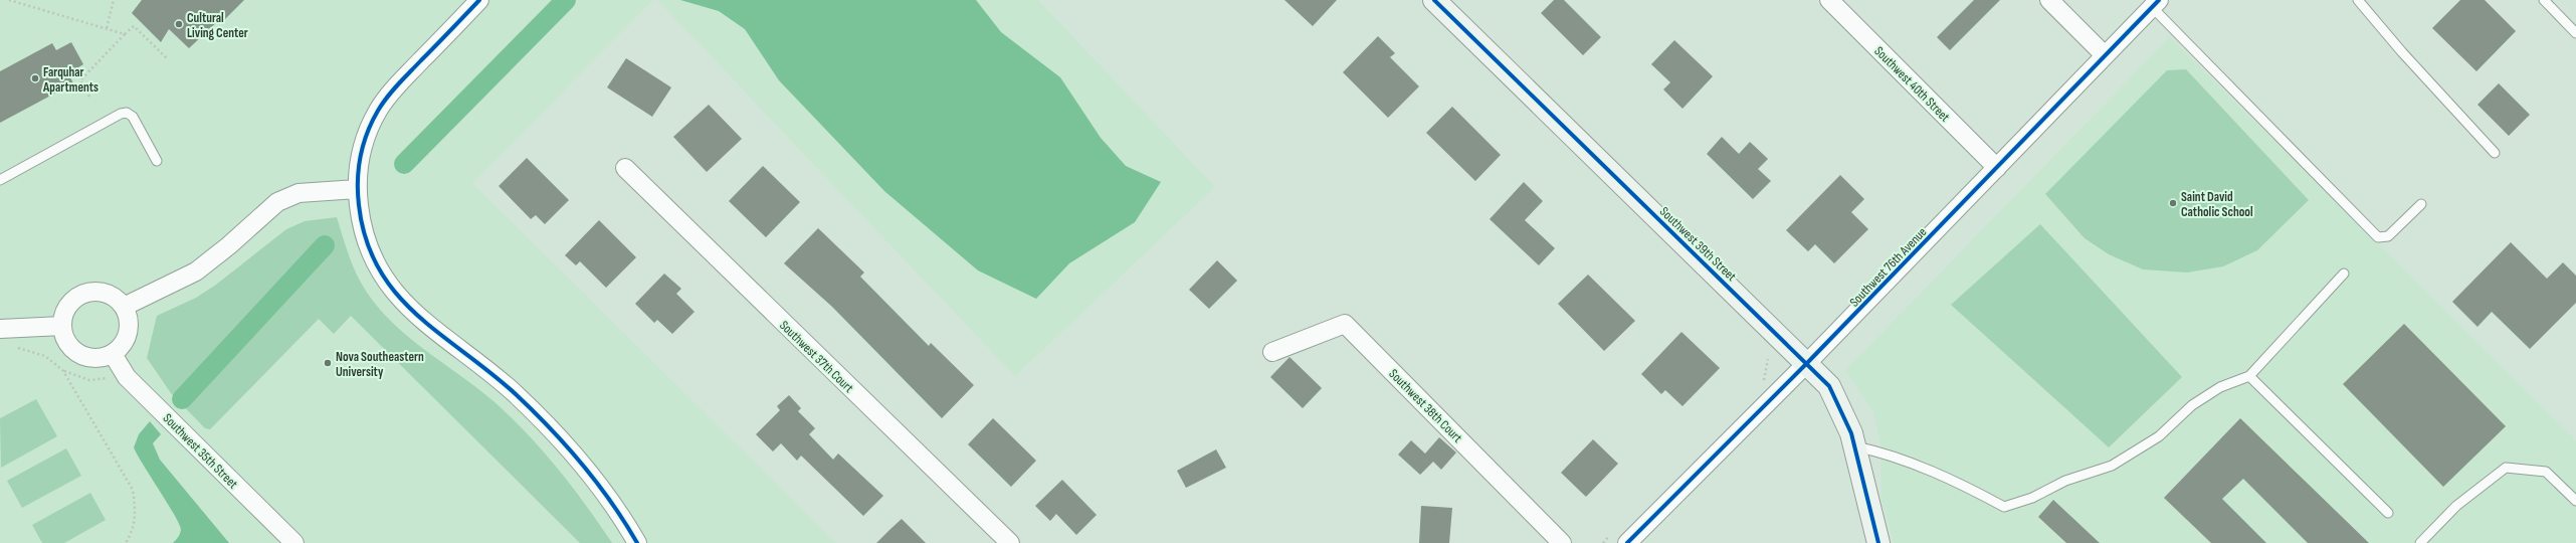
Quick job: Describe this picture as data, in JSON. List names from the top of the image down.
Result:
{
  "streets": {
    "street": [
      "Southwest 40th Street",
      "Southwest 39th Street",
      "Southwest 76th Avenue",
      "Southwest 37th Court",
      "Southwest 38th Court",
      "Southwest 35th Street"
    ]
  },
  "crossings": [
    ["Southwest 40th Street", "Southwest 76th Avenue"],
    ["Southwest 39th Street", "Southwest 76th Avenue"]
  ],
  "places": [
    "Cultural Living Center",
    "Farquhar Apartments",
    "Saint David Catholic School",
    "Nova Southeastern University"
  ]
}
